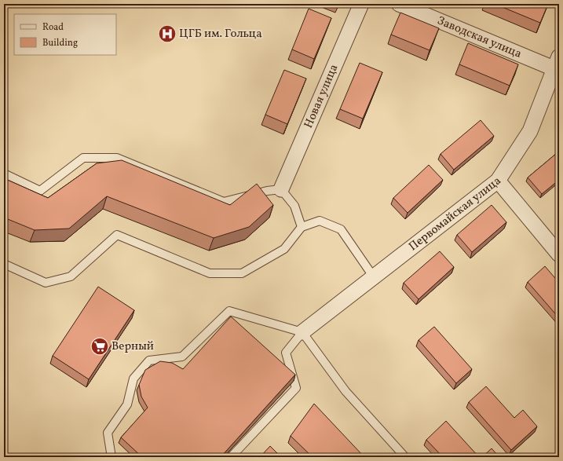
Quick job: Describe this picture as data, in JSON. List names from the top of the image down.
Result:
{
  "streets": {
    "street": ["Заводская улица", "Новая улица", "Первомайская улица"]
  },
  "crossings": [
    ["Заводская улица", "Первомайская улица"]
  ],
  "places": {
    "hospital": ["ЦГБ им. Гольца"],
    "supermarket": ["Верный"]
  },
  "legend": ["Road", "Building"]
}
